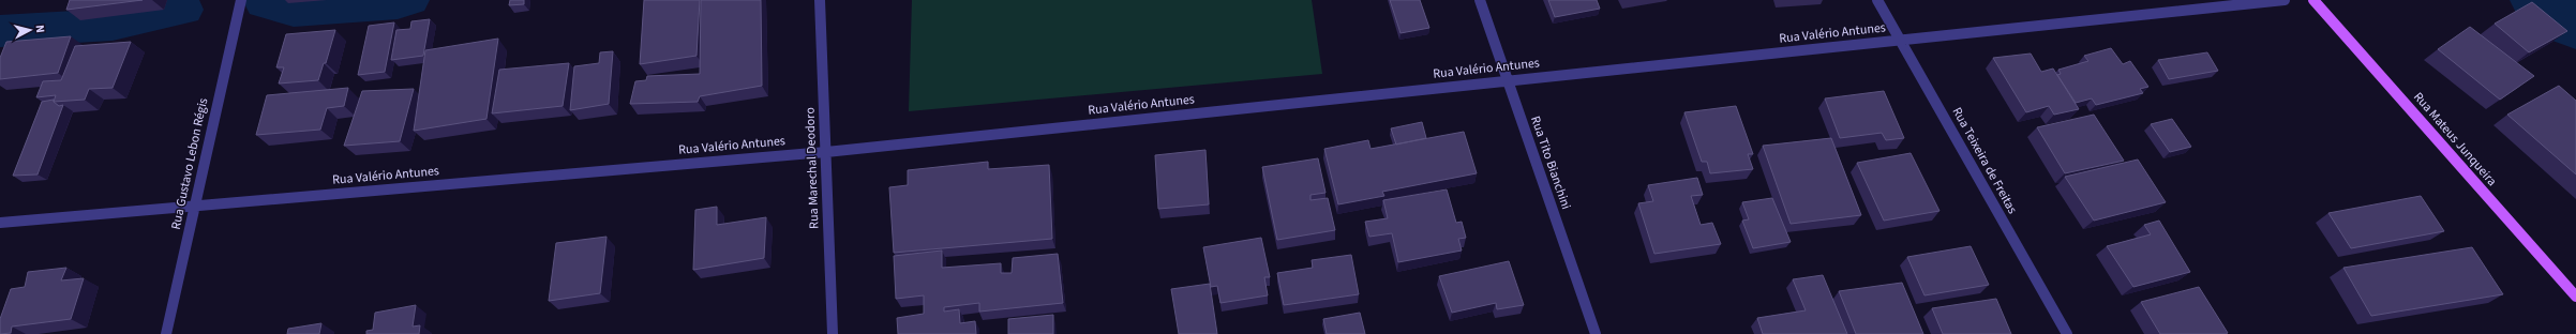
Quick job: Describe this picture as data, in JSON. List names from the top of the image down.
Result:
{
  "streets": {
    "main road": ["Rua Mateus Junqueira"],
    "street": [
      "Rua Valério Antunes",
      "Rua Teixeira de Freitas",
      "Rua Tito Bianchini",
      "Rua Gustavo Lebon Régis",
      "Rua Marechal Deodoro"
    ]
  },
  "crossings": [
    ["Rua Valério Antunes", "Rua Teixeira de Freitas"],
    ["Rua Valério Antunes", "Rua Tito Bianchini"],
    ["Rua Valério Antunes", "Rua Gustavo Lebon Régis"],
    ["Rua Valério Antunes", "Rua Marechal Deodoro"]
  ],
  "north": "right"
}
